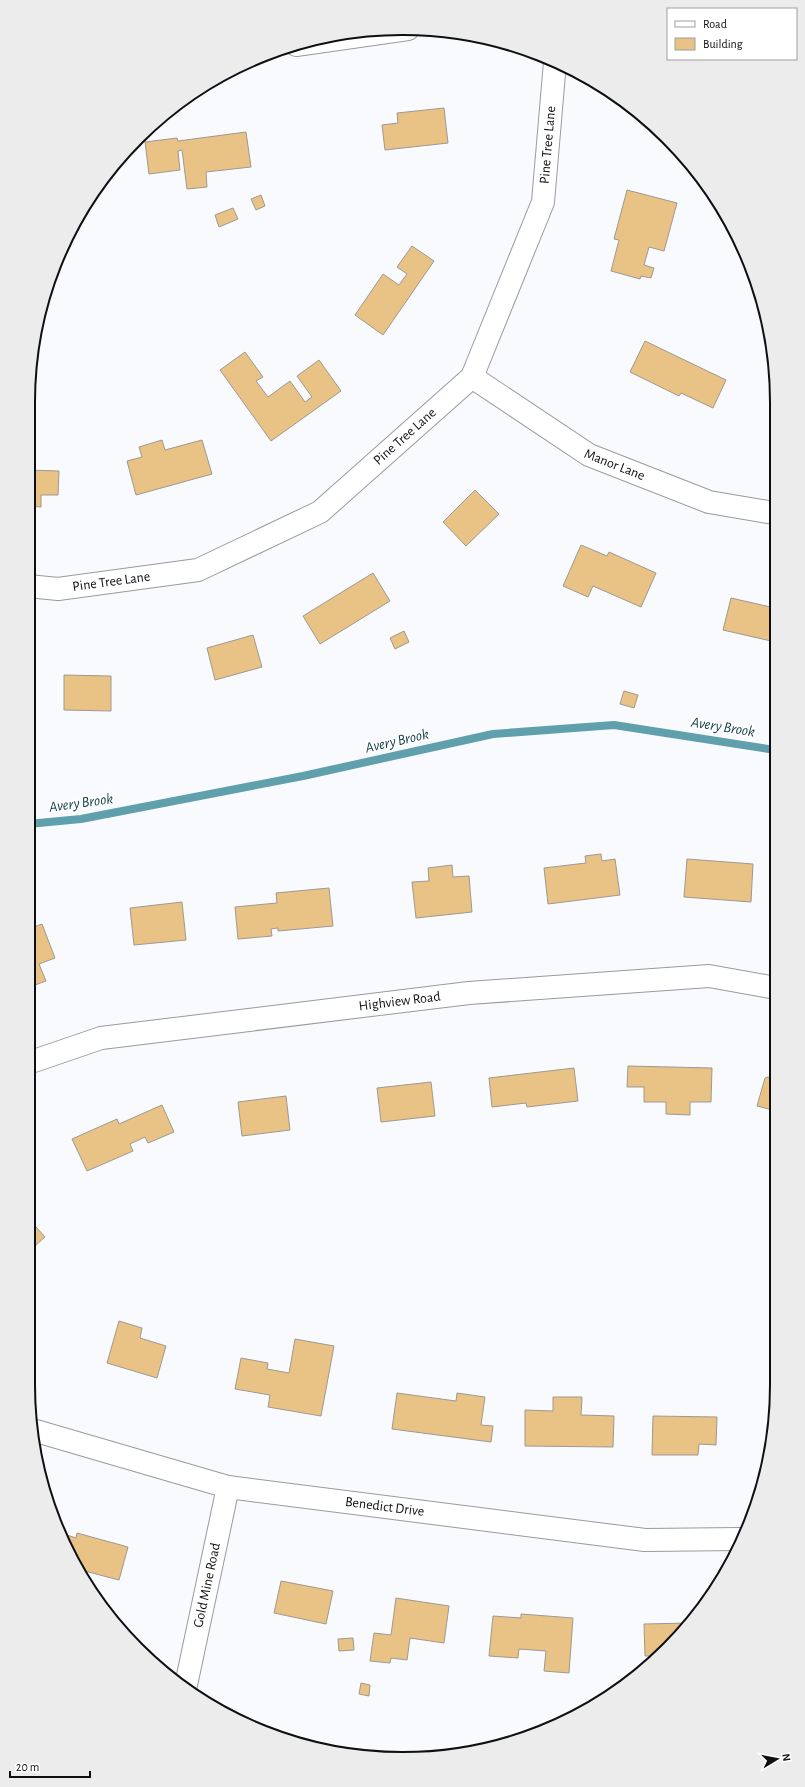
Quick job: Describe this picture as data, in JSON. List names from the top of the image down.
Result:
{
  "streets": {
    "street": [
      "Pine Tree Lane",
      "Manor Lane",
      "Highview Road",
      "Benedict Drive",
      "Gold Mine Road"
    ]
  },
  "crossings": [
    ["Pine Tree Lane", "Manor Lane"],
    ["Benedict Drive", "Gold Mine Road"]
  ],
  "water": ["Avery Brook"],
  "legend": ["Road", "Building"],
  "scale_bar": "20 m",
  "north": "right"
}
